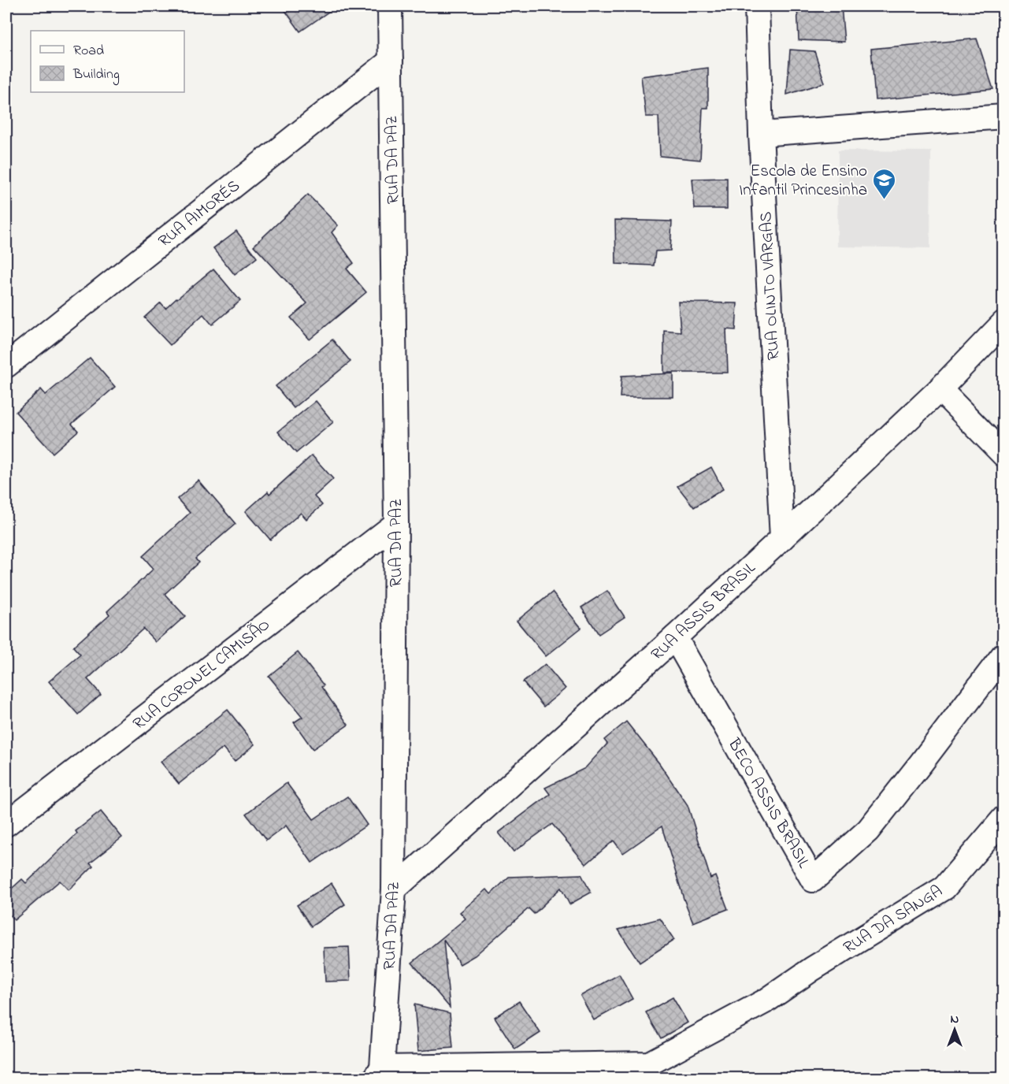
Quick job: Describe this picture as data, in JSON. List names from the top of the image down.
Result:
{
  "streets": {
    "street": [
      "RUA DA PAZ",
      "RUA AIMORÉS",
      "RUA OLINTO VARGAS",
      "RUA ASSIS BRASIL",
      "RUA CORONEL CAMISÃO",
      "BECO ASSIS BRASIL",
      "RUA DA SANGA"
    ]
  },
  "crossings": [
    ["RUA DA PAZ", "RUA AIMORÉS"],
    ["RUA DA PAZ", "RUA ASSIS BRASIL"],
    ["RUA DA PAZ", "RUA CORONEL CAMISÃO"],
    ["RUA DA PAZ", "RUA DA SANGA"],
    ["RUA OLINTO VARGAS", "RUA ASSIS BRASIL"],
    ["RUA ASSIS BRASIL", "BECO ASSIS BRASIL"]
  ],
  "places": {
    "school or university": ["Escola de Ensino Infantil Princesinha"]
  },
  "legend": ["Road", "Building"],
  "north": "top"
}
